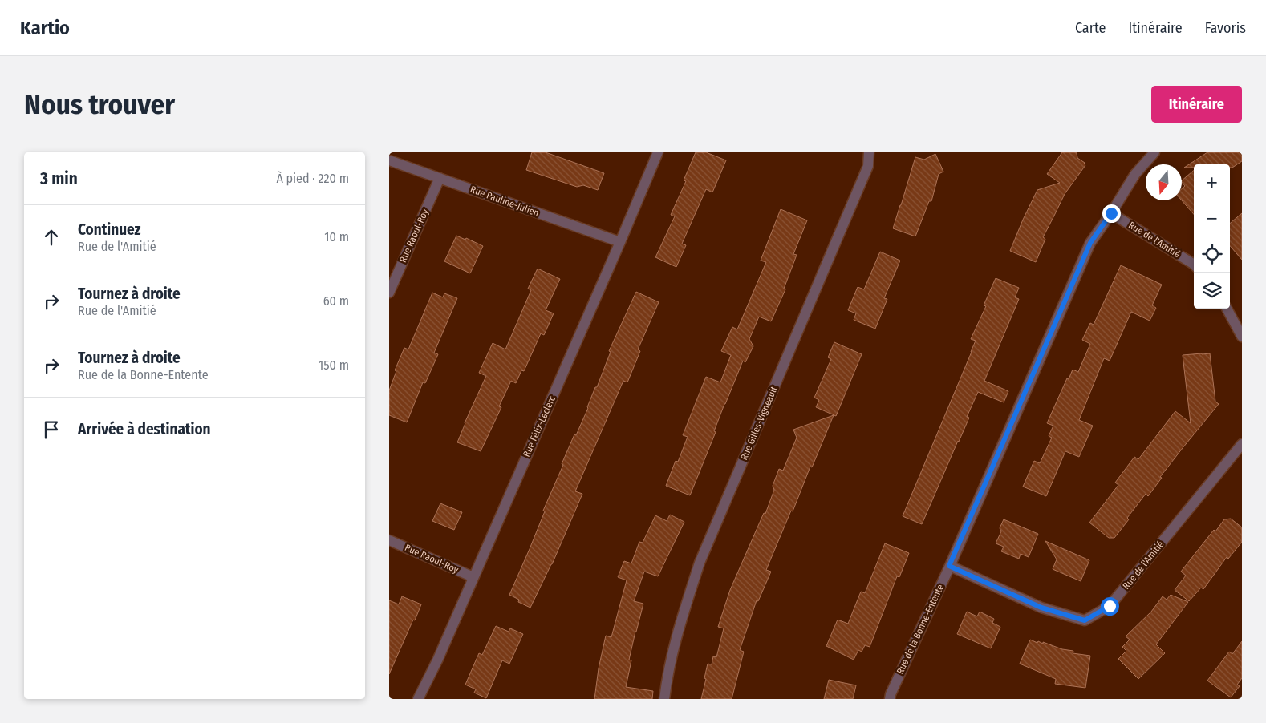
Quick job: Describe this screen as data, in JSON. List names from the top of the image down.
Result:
{
  "streets": {
    "street": [
      "Rue Pauline-Julien",
      "Rue Raoul-Roy",
      "Rue de l'Amitié",
      "Rue Gilles-Vigneault",
      "Rue Félix-Leclerc",
      "Rue de la Bonne-Entente"
    ]
  },
  "crossings": [
    ["Rue Pauline-Julien", "Rue Raoul-Roy"],
    ["Rue Pauline-Julien", "Rue Félix-Leclerc"],
    ["Rue Raoul-Roy", "Rue Félix-Leclerc"],
    ["Rue de l'Amitié", "Rue de la Bonne-Entente"]
  ],
  "north": "bottom",
  "page": {
    "header": "Kartio",
    "nav": ["Carte", "Itinéraire", "Favoris"],
    "buttons": "Itinéraire",
    "title": "Nous trouver",
    "heading": ["3 min", "À pied · 220 m"],
    "map_buttons": ["+", "−"],
    "list": [
      ["Continuez", "Rue de l'Amitié", "10 m"],
      ["Tournez à droite", "Rue de l'Amitié", "60 m"],
      ["Tournez à droite", "Rue de la Bonne-Entente", "150 m"],
      "Arrivée à destination"
    ]
  }
}
